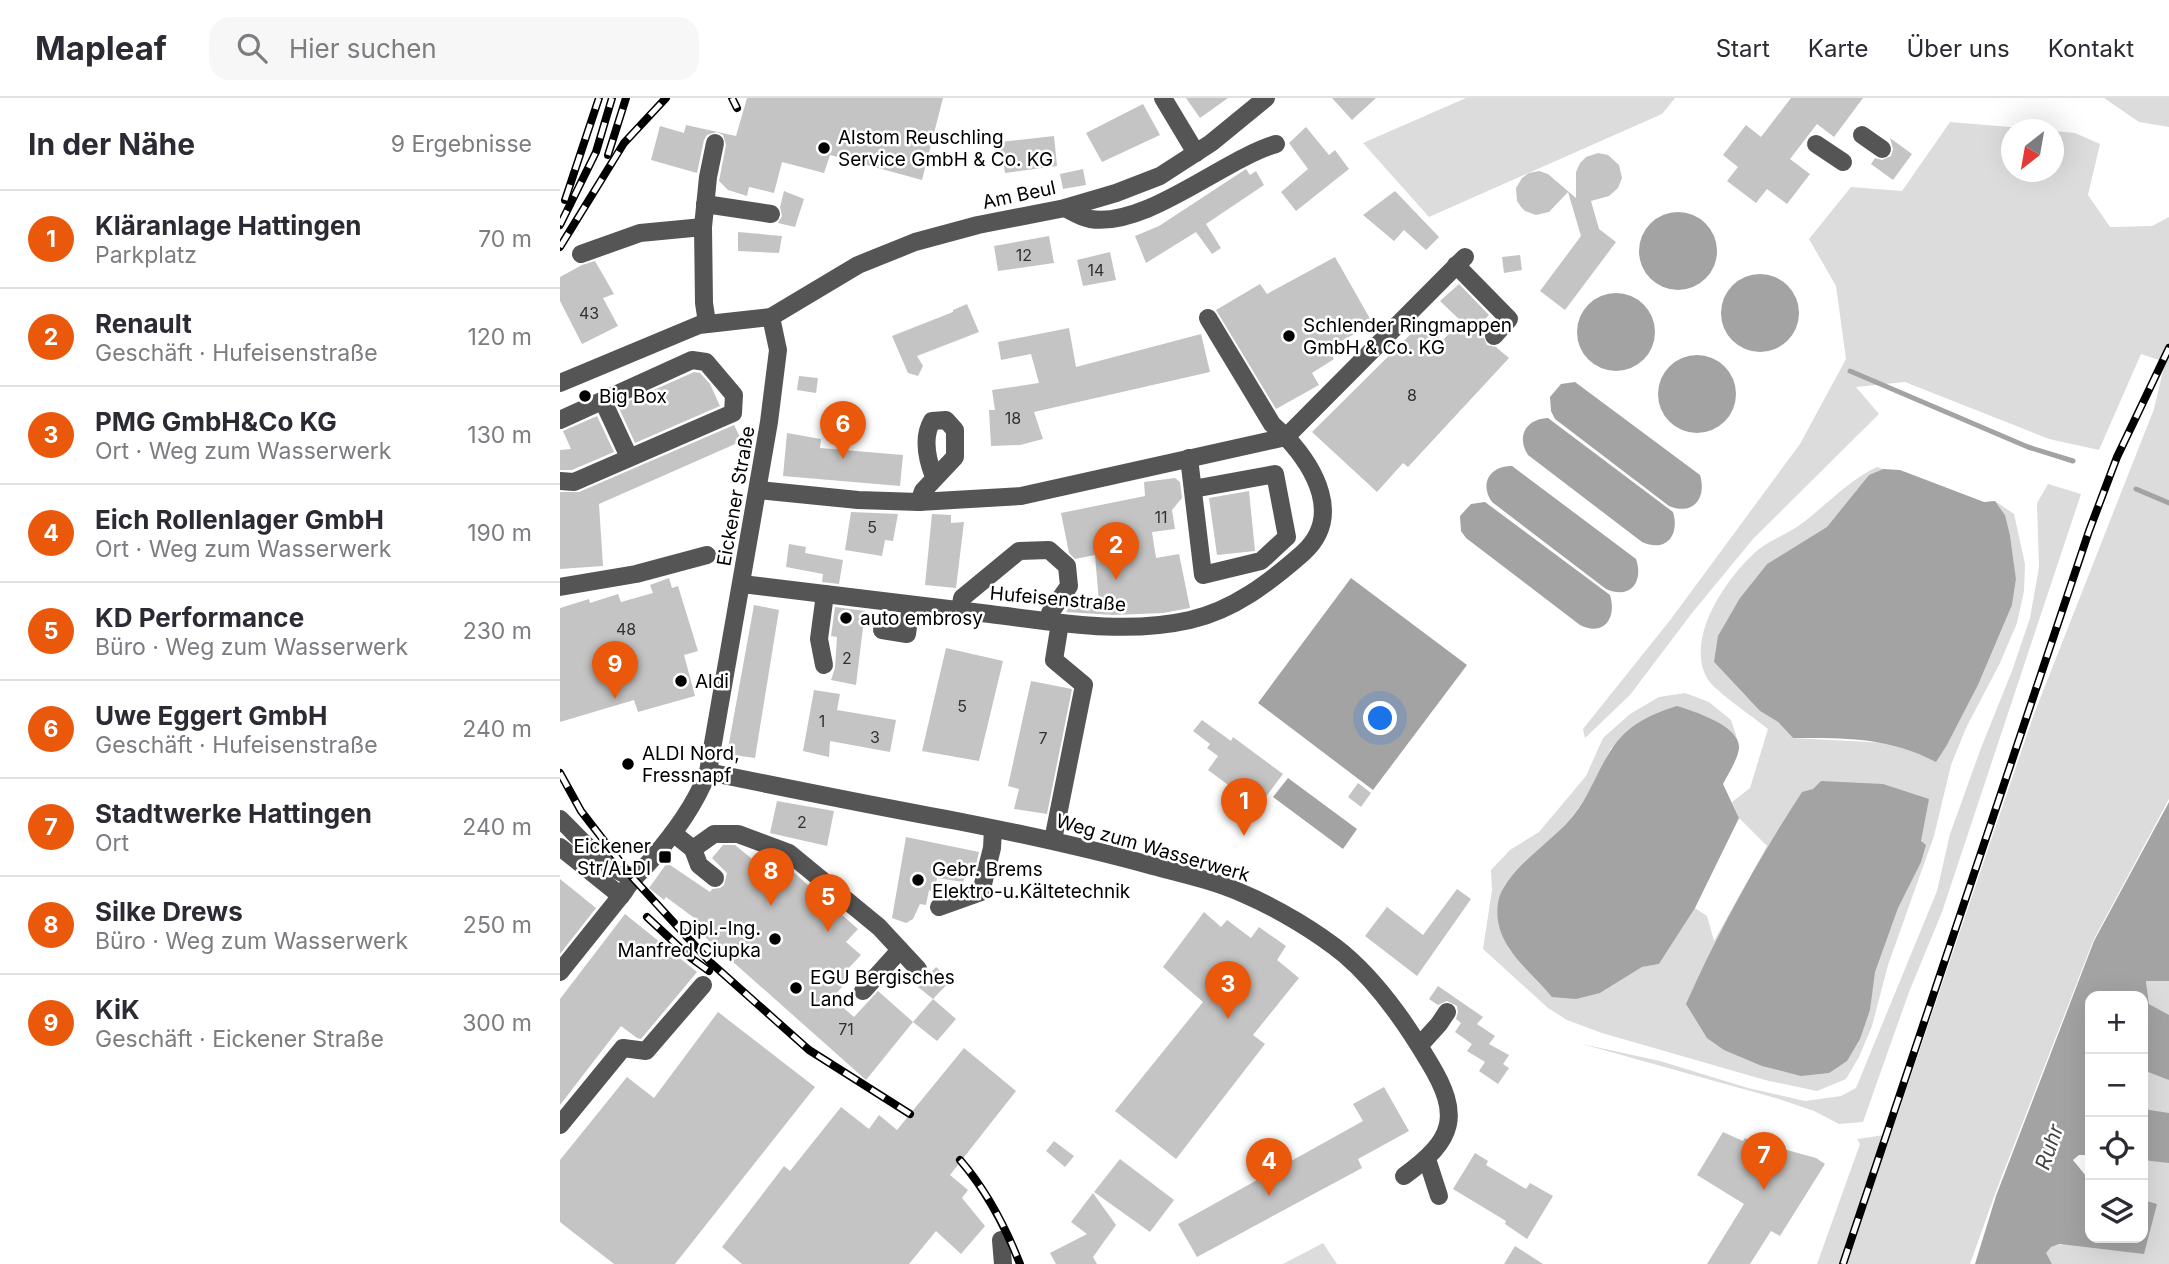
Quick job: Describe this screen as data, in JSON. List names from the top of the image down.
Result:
{
  "streets": {
    "street": [
      "Am Beul",
      "Eickener Straße",
      "Hufeisenstraße",
      "Weg zum Wasserwerk"
    ]
  },
  "crossings": [
    ["Am Beul", "Eickener Straße"],
    ["Eickener Straße", "Hufeisenstraße"],
    ["Eickener Straße", "Weg zum Wasserwerk"]
  ],
  "water": ["Ruhr"],
  "places": {
    "other": [
      "Alstom Reuschling Service GmbH & Co. KG",
      "Schlender Ringmappen GmbH & Co. KG",
      "Big Box",
      "auto embrosy",
      "Aldi",
      "ALDI Nord, Fressnapf",
      "Gebr. Brems Elektro-u.Kältetechnik",
      "Dipl.-Ing. Manfred Ciupka",
      "EGU Bergisches Land"
    ],
    "transit": ["Eickener Str/ALDI"]
  },
  "house_numbers": [
    "12",
    "14",
    "43",
    "8",
    "18",
    "11",
    "5",
    "48",
    "2",
    "5",
    "1",
    "3",
    "7",
    "2",
    "71"
  ],
  "north": "bottom left",
  "page": {
    "header": "Mapleaf",
    "search": "Hier suchen",
    "nav": [
      "Start",
      "Karte",
      "Über uns",
      "Kontakt"
    ],
    "heading": ["In der Nähe", "9 Ergebnisse"],
    "list": [
      {
        "mark": "1",
        "name": "Kläranlage Hattingen",
        "note": "Parkplatz",
        "value": "70 m"
      },
      {
        "mark": "2",
        "name": "Renault",
        "note": "Geschäft · Hufeisenstraße",
        "value": "120 m"
      },
      {
        "mark": "3",
        "name": "PMG GmbH&Co KG",
        "note": "Ort · Weg zum Wasserwerk",
        "value": "130 m"
      },
      {
        "mark": "4",
        "name": "Eich Rollenlager GmbH",
        "note": "Ort · Weg zum Wasserwerk",
        "value": "190 m"
      },
      {
        "mark": "5",
        "name": "KD Performance",
        "note": "Büro · Weg zum Wasserwerk",
        "value": "230 m"
      },
      {
        "mark": "6",
        "name": "Uwe Eggert GmbH",
        "note": "Geschäft · Hufeisenstraße",
        "value": "240 m"
      },
      {
        "mark": "7",
        "name": "Stadtwerke Hattingen",
        "note": "Ort",
        "value": "240 m"
      },
      {
        "mark": "8",
        "name": "Silke Drews",
        "note": "Büro · Weg zum Wasserwerk",
        "value": "250 m"
      },
      {
        "mark": "9",
        "name": "KiK",
        "note": "Geschäft · Eickener Straße",
        "value": "300 m"
      }
    ],
    "pins": [
      "6",
      "2",
      "9",
      "1",
      "8",
      "5",
      "3",
      "7",
      "4"
    ],
    "map_buttons": ["+", "−"]
  }
}
